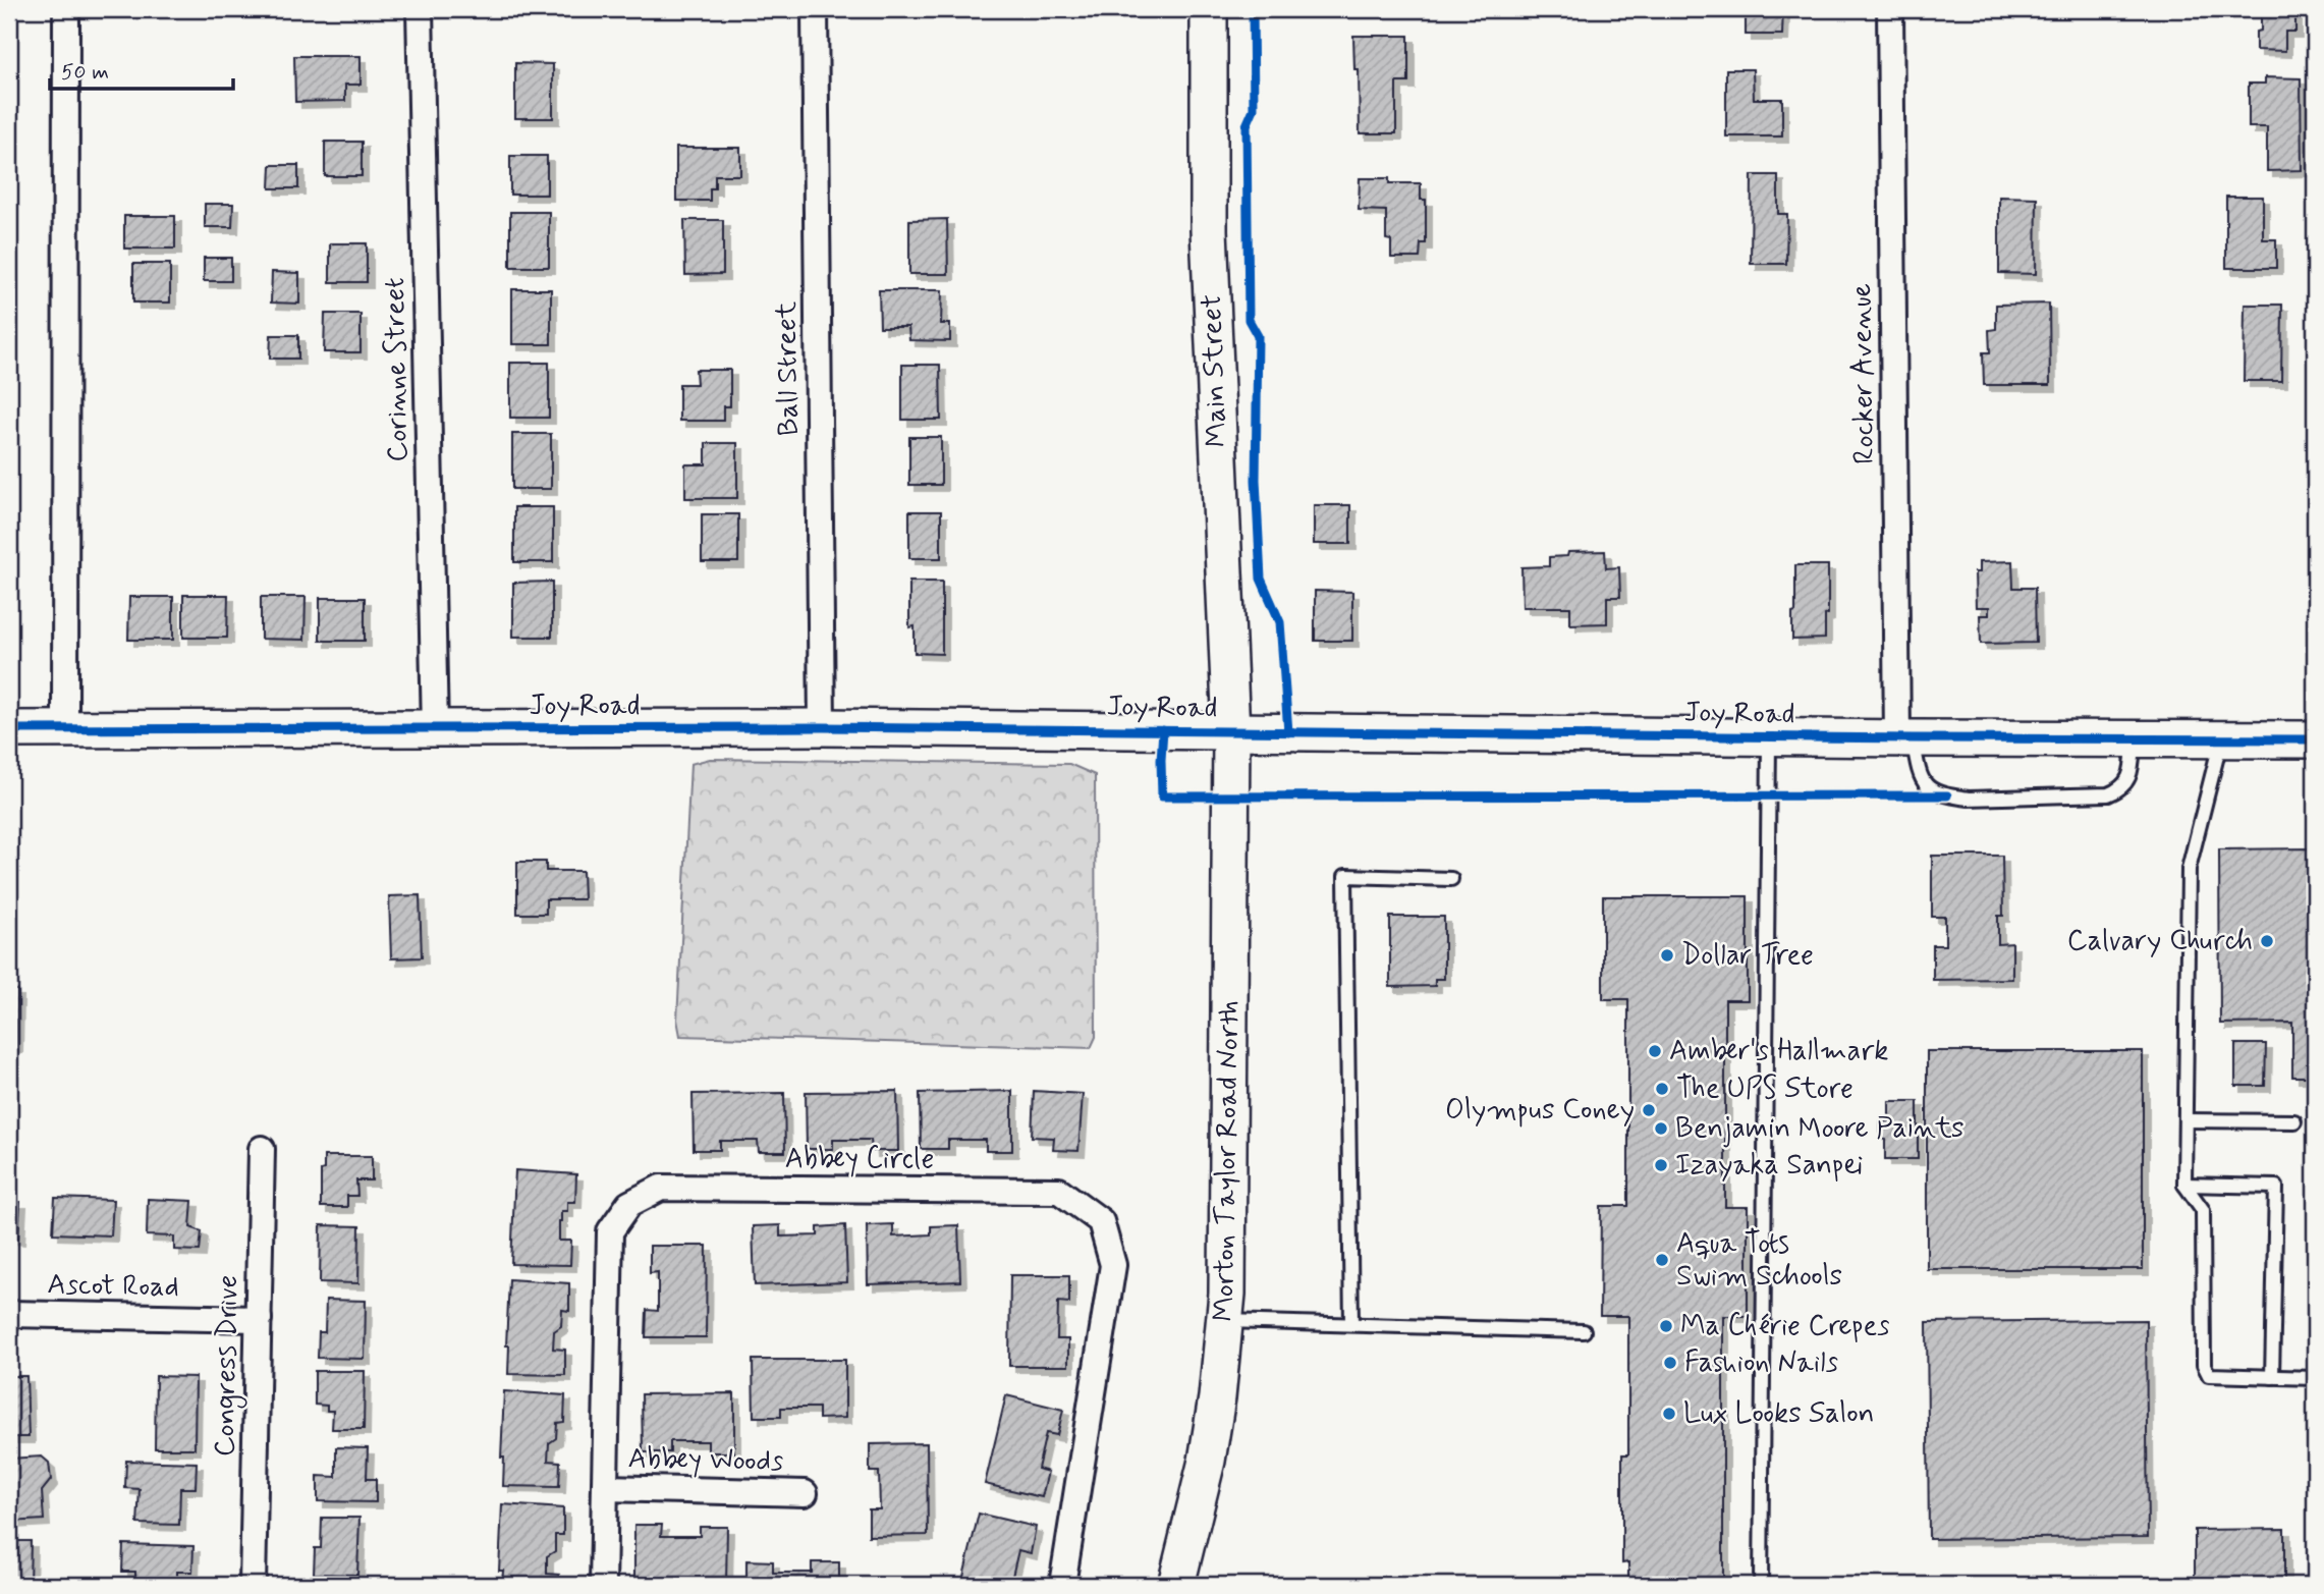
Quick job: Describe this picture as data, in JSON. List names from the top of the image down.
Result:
{
  "streets": {
    "street": [
      "Ball Street",
      "Corinne Street",
      "Main Street",
      "Rocker Avenue",
      "Joy Road",
      "Abbey Circle",
      "Morton Taylor Road North",
      "Ascot Road",
      "Congress Drive",
      "Abbey Woods"
    ]
  },
  "crossings": [
    ["Ball Street", "Joy Road"],
    ["Corinne Street", "Joy Road"],
    ["Main Street", "Joy Road"],
    ["Main Street", "Morton Taylor Road North"],
    ["Rocker Avenue", "Joy Road"],
    ["Joy Road", "Morton Taylor Road North"],
    ["Abbey Circle", "Abbey Woods"],
    ["Ascot Road", "Congress Drive"]
  ],
  "places": [
    "Calvary Church",
    "Dollar Tree",
    "Amber's Hallmark",
    "The UPS Store",
    "Olympus Coney",
    "Benjamin Moore Paints",
    "Izayaka Sanpei",
    "Aqua Tots Swim Schools",
    "Ma Chérie Crepes",
    "Fashion Nails",
    "Lux Looks Salon"
  ],
  "scale_bar": "50 m"
}
